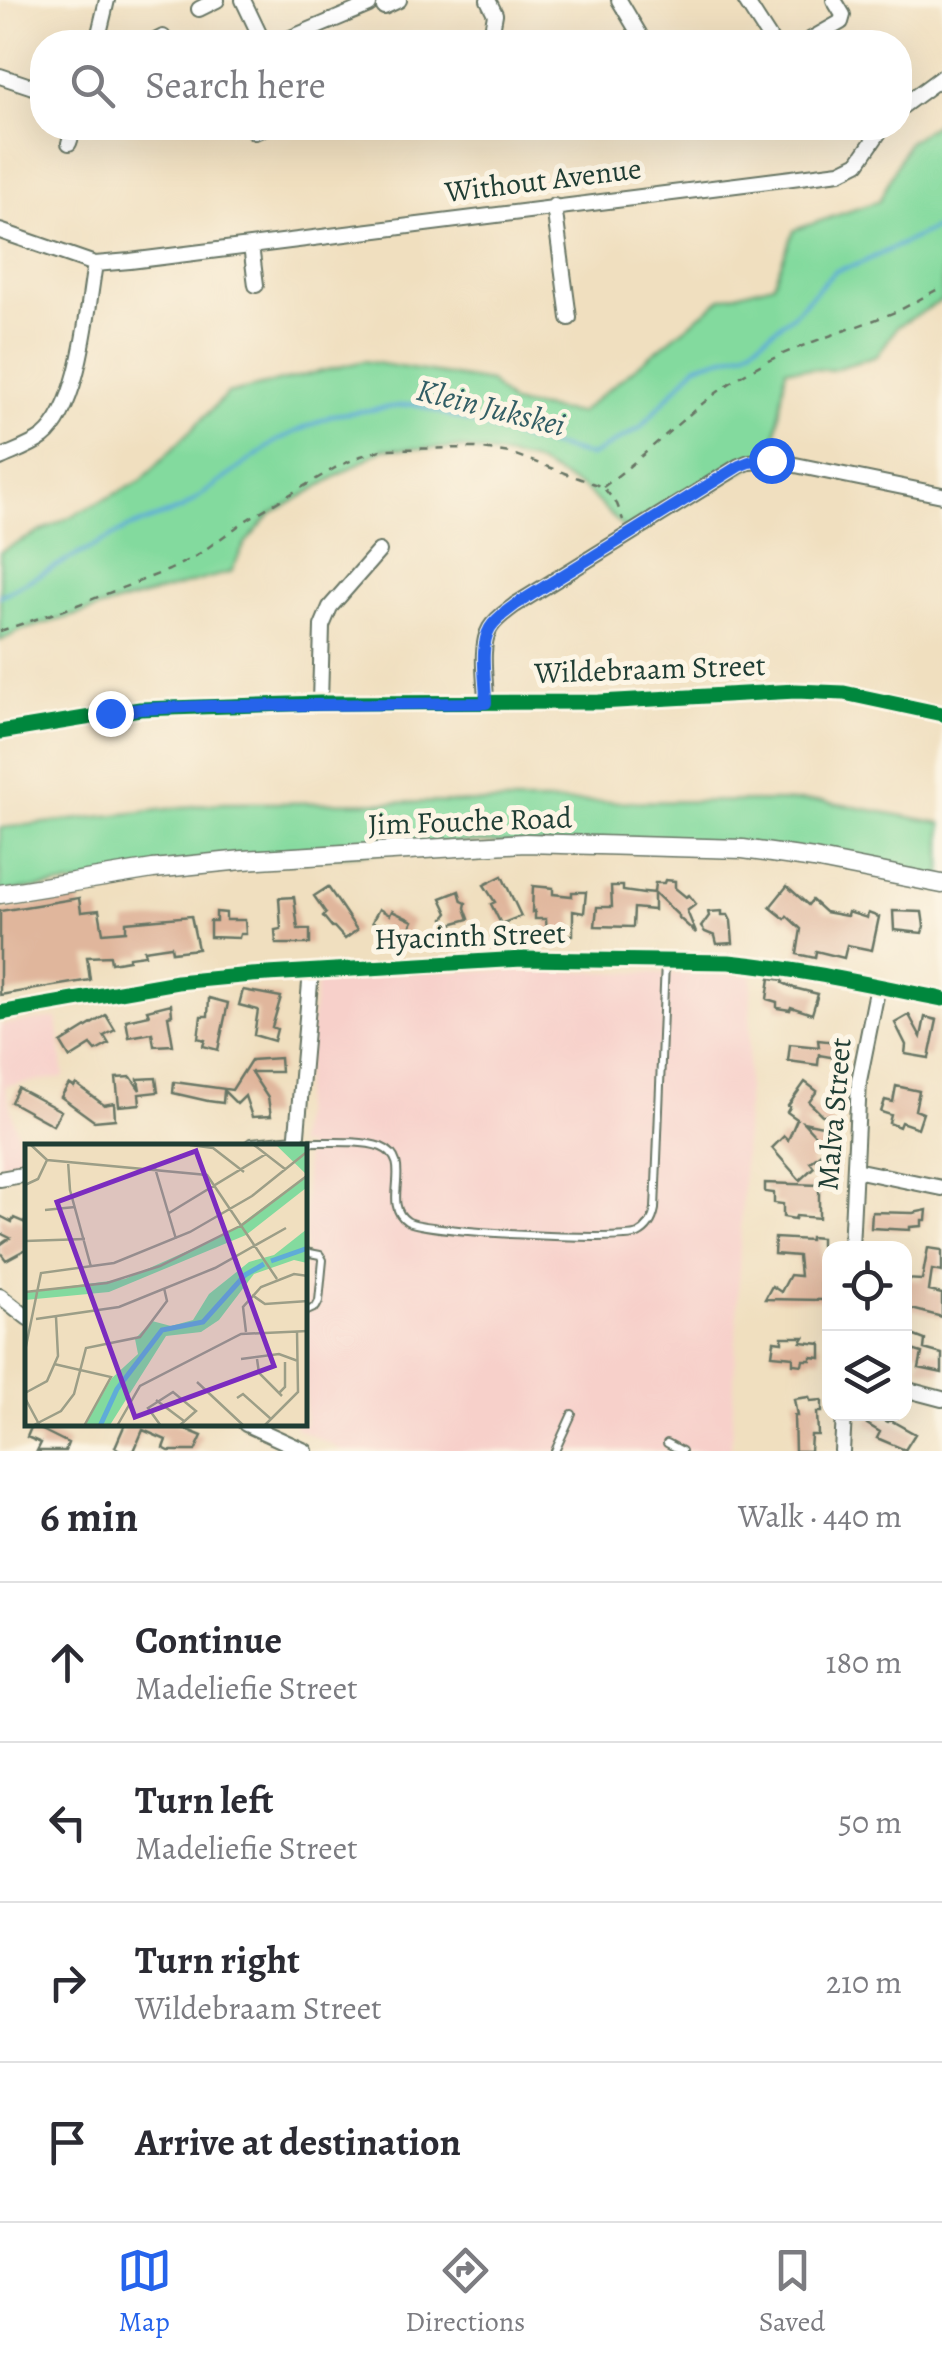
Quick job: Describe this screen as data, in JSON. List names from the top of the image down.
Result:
{
  "streets": {
    "street": [
      "Without Avenue",
      "Wildebraam Street",
      "Jim Fouche Road",
      "Hyacinth Street",
      "Malva Street"
    ]
  },
  "crossings": [
    ["Hyacinth Street", "Malva Street"]
  ],
  "water": ["Klein Jukskei"],
  "page": {
    "search": "Search here",
    "heading": ["6 min", "Walk · 440 m"],
    "list": [
      ["Continue", "Madeliefie Street", "180 m"],
      ["Turn left", "Madeliefie Street", "50 m"],
      ["Turn right", "Wildebraam Street", "210 m"],
      "Arrive at destination"
    ],
    "nav": ["Map", "Directions", "Saved"]
  }
}
